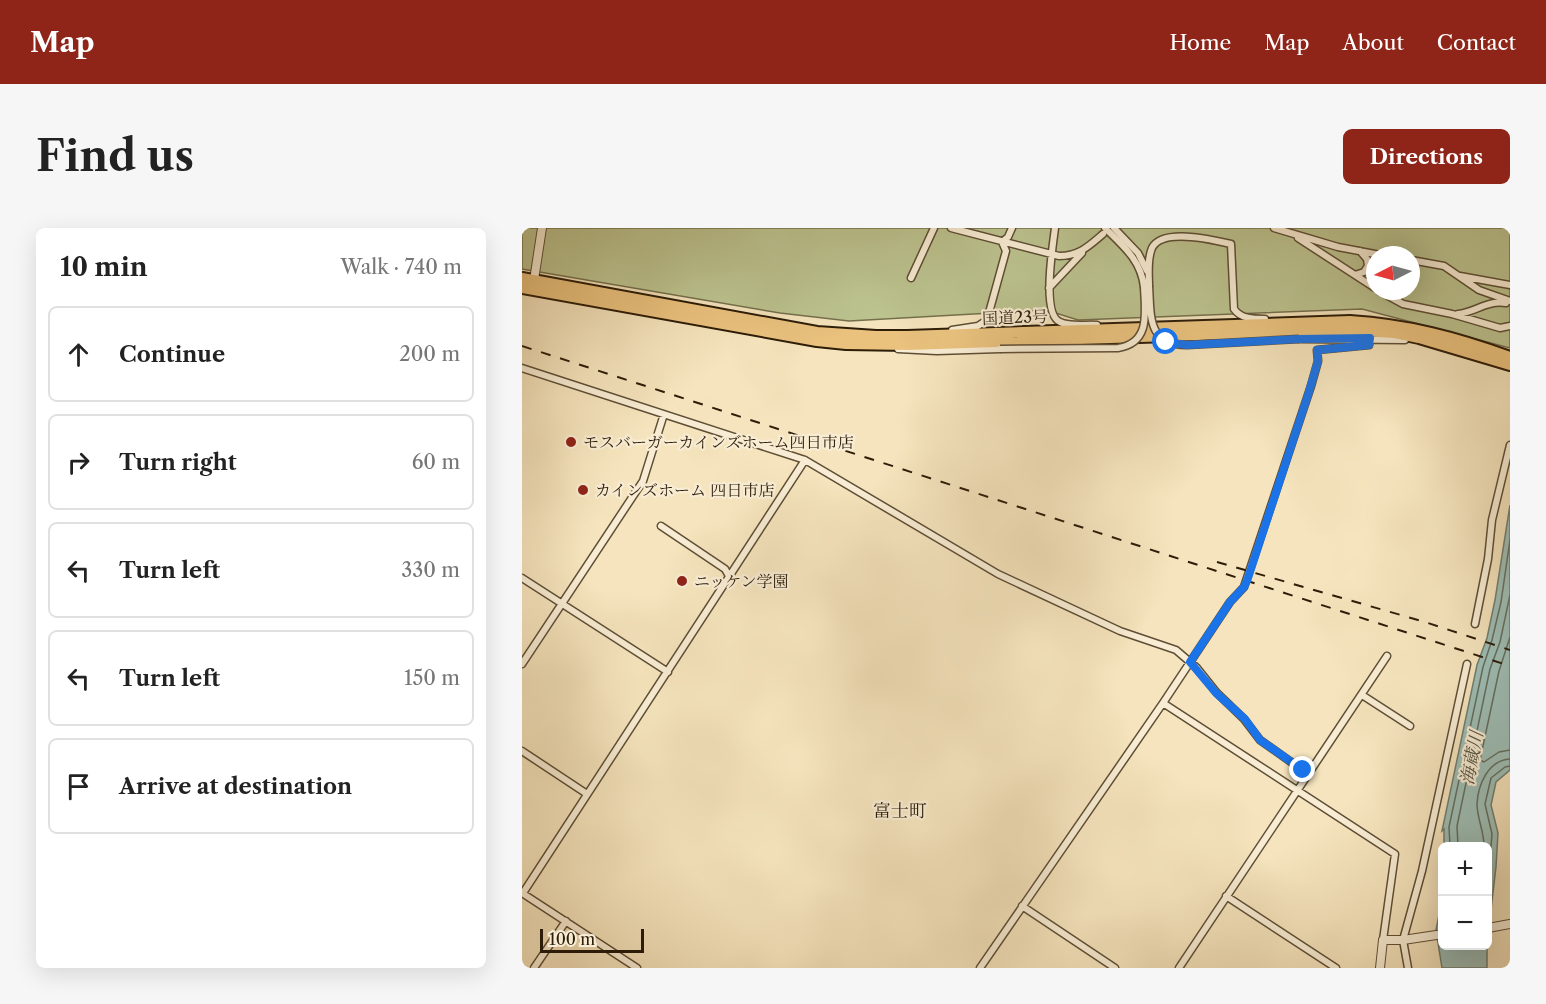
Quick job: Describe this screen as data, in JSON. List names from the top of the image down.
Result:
{
  "streets": {
    "highway": ["国道23号"]
  },
  "districts": ["富士町"],
  "water": ["海蔵川"],
  "places": ["モスバーガーカインズホーム四日市店", "カインズホーム 四日市店", "ニッケン学園"],
  "scale_bar": "100 m",
  "north": "left",
  "page": {
    "header": "Map",
    "nav": [
      "Home",
      "Map",
      "About",
      "Contact"
    ],
    "buttons": "Directions",
    "title": "Find us",
    "heading": ["10 min", "Walk · 740 m"],
    "list": [
      ["Continue", "200 m"],
      ["Turn right", "60 m"],
      ["Turn left", "330 m"],
      ["Turn left", "150 m"],
      "Arrive at destination"
    ],
    "map_buttons": ["+", "−"],
    "scale": "100 m"
  }
}
